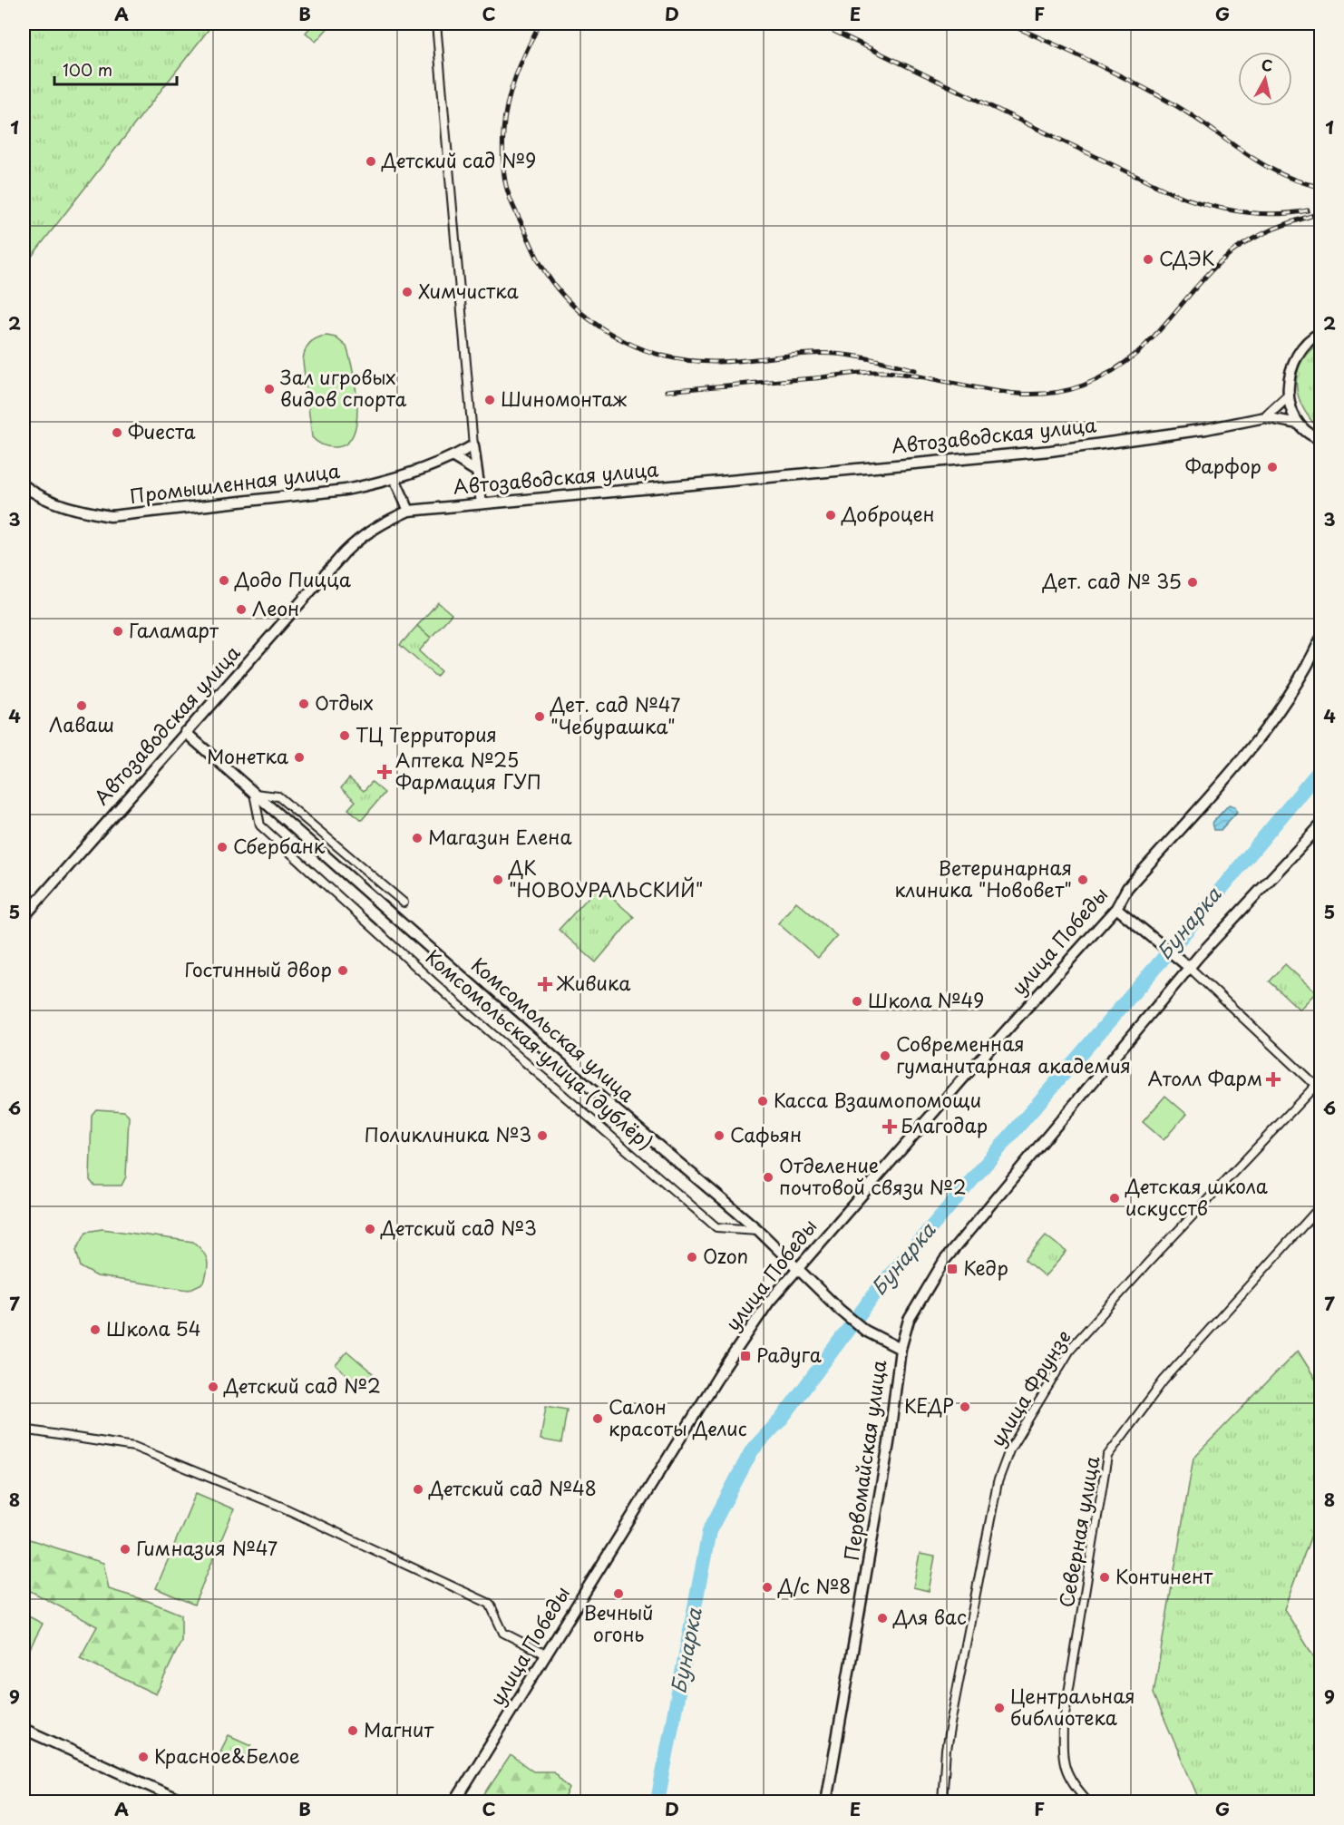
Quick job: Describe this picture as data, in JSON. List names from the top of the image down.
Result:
{
  "streets": {
    "street": [
      "Автозаводская улица",
      "Промышленная улица",
      "улица Победы",
      "Комсомольская улица",
      "Комсомольская улица (дублёр)",
      "улица Фрунзе",
      "Первомайская улица",
      "Северная улица"
    ]
  },
  "crossings": [
    ["Автозаводская улица", "Комсомольская улица"],
    ["улица Победы", "Комсомольская улица"],
    ["Комсомольская улица", "Комсомольская улица (дублёр)"],
    ["Комсомольская улица", "Первомайская улица"]
  ],
  "water": ["Бунарка"],
  "places": {
    "other": [
      "Детский сад №9",
      "СДЭК",
      "Химчистка",
      "Зал игровых видов спорта",
      "Шиномонтаж",
      "Фиеста",
      "Фарфор",
      "Доброцен",
      "Додо Пицца",
      "Дет. сад № 35",
      "Леон",
      "Галамарт",
      "Отдых",
      "Лаваш",
      "Дет. сад №47 \"Чебурашка\"",
      "ТЦ Территория",
      "Монетка",
      "Магазин Елена",
      "Сбербанк",
      "ДК \"НОВОУРАЛЬСКИЙ\"",
      "Ветеринарная клиника \"Нововет\"",
      "Гостинный двор",
      "Школа №49",
      "Современная гуманитарная академия",
      "Касса Взаимопомощи",
      "Поликлиника №3",
      "Сафьян",
      "Отделение почтовой связи №2",
      "Детская школа искусств",
      "Детский сад №3",
      "Ozon",
      "Школа 54",
      "Детский сад №2",
      "КЕДР",
      "Салон красоты Делис",
      "Детский сад №48",
      "Гимназия №47",
      "Континент",
      "Д/с №8",
      "Вечный огонь",
      "Для вас",
      "Центральная библиотека",
      "Магнит",
      "Красное&Белое"
    ],
    "health": [
      "Аптека №25 Фармация ГУП",
      "Живика",
      "Атолл Фарм",
      "Благодар"
    ],
    "transit": ["Кедр", "Радуга"]
  },
  "scale_bar": "100 m",
  "north": "top",
  "grid": {
    "columns": [
      "A",
      "B",
      "C",
      "D",
      "E",
      "F",
      "G"
    ],
    "rows": [
      "1",
      "2",
      "3",
      "4",
      "5",
      "6",
      "7",
      "8",
      "9"
    ]
  }
}
